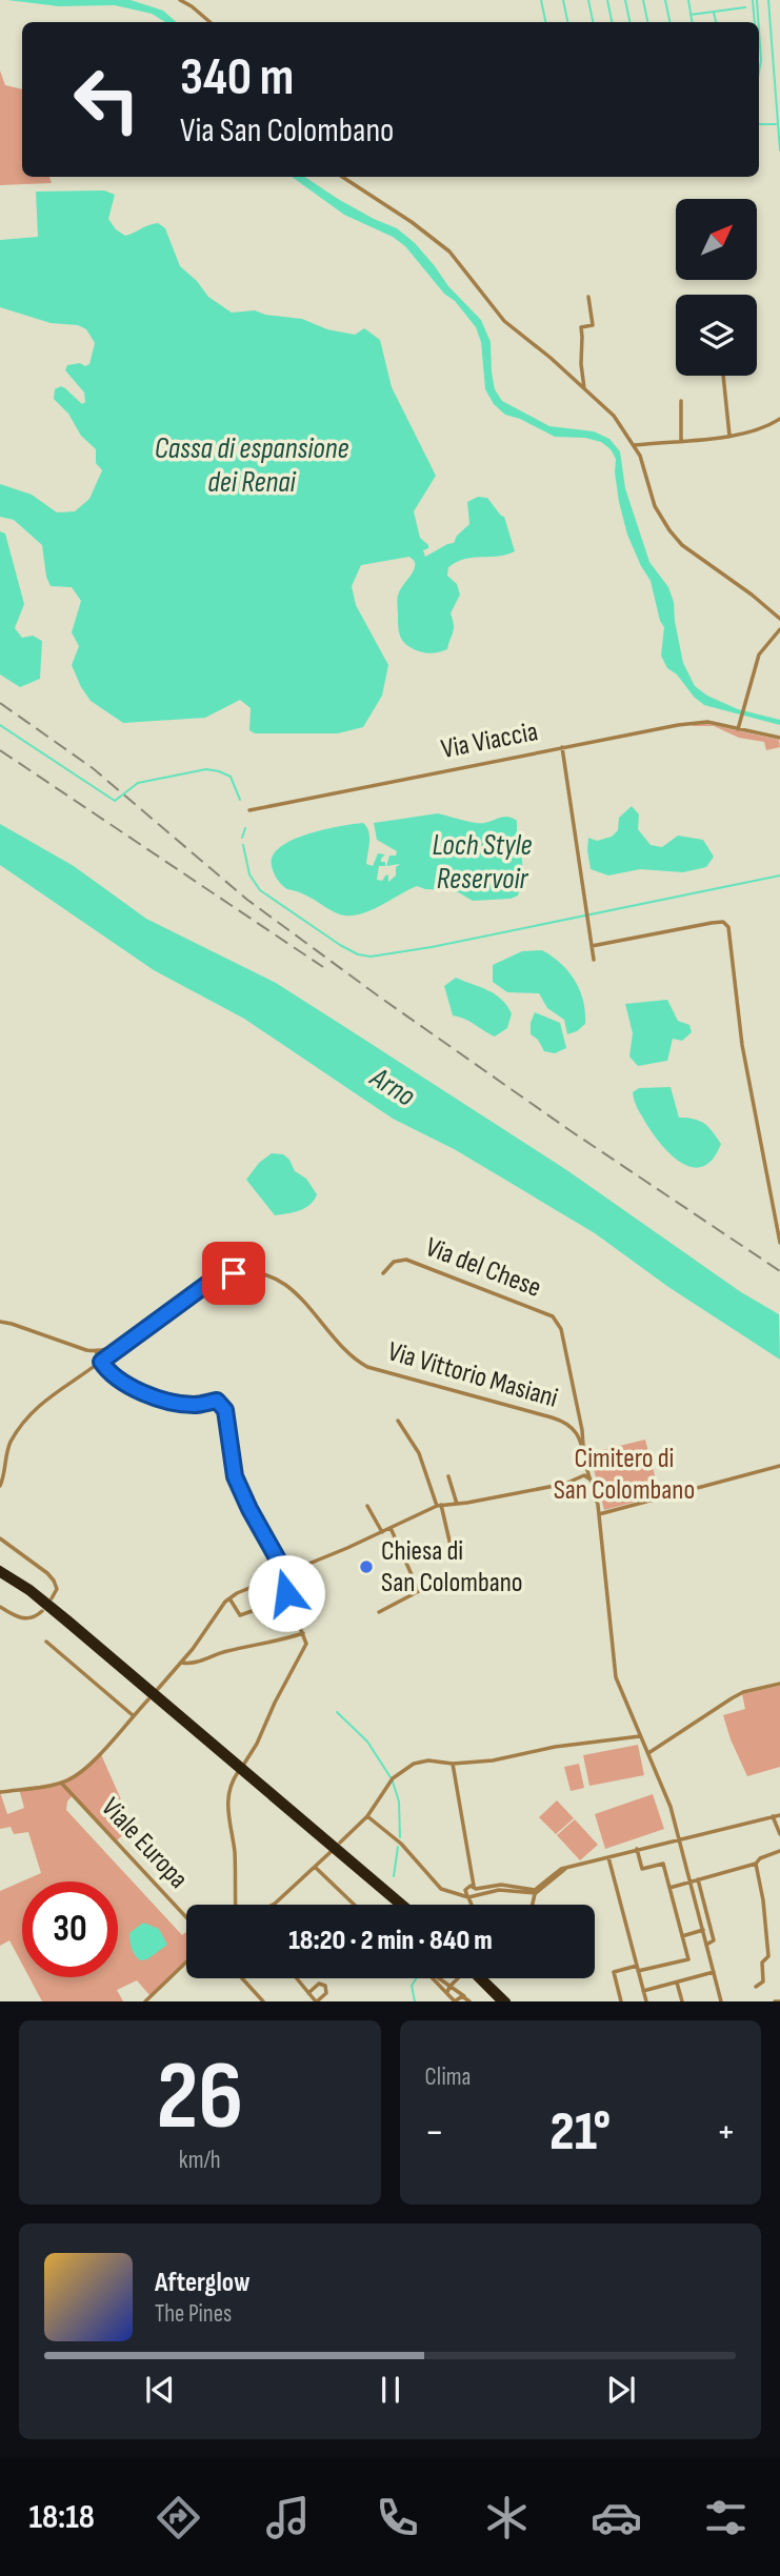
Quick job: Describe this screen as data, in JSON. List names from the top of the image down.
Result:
{
  "streets": {
    "street": [
      "Via Viaccia",
      "Via del Chese",
      "Via Vittorio Masiani",
      "Viale Europa"
    ]
  },
  "crossings": [
    ["Via del Chese", "Via Vittorio Masiani"]
  ],
  "water": ["Cassa di espansione dei Renai", "Loch Style Reservoir", "Arno"],
  "parks": ["Cimitero di San Colombano"],
  "places": ["Chiesa di San Colombano"],
  "north": "top right",
  "page": {
    "turn": ["340 m", "Via San Colombano"],
    "limit": "30",
    "trip": "18:20 · 2 min · 840 m",
    "tile": [
      ["26", "km/h"],
      "Clima"
    ],
    "heat": ["−", "21°", "+"],
    "song": ["Afterglow", "The Pines"],
    "tabs": "18:18"
  }
}
